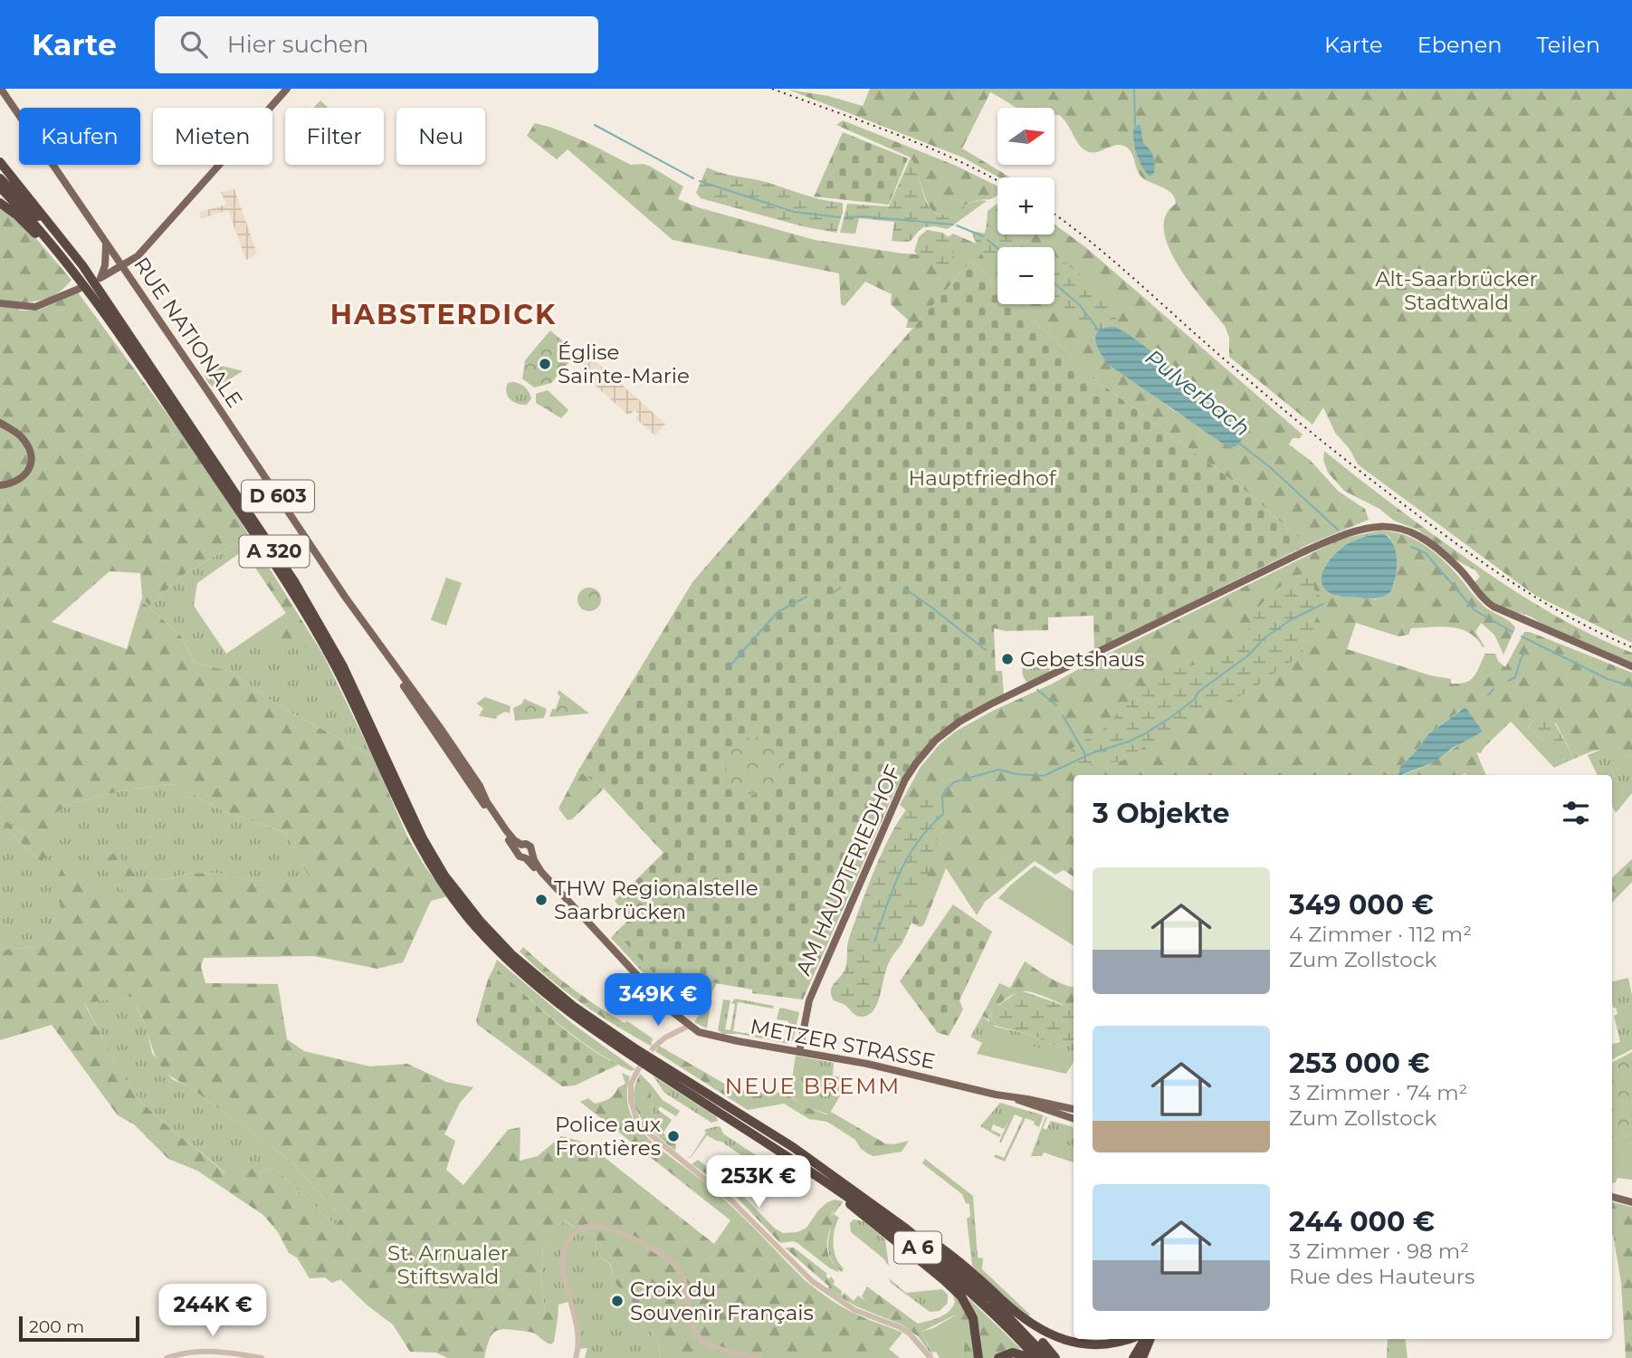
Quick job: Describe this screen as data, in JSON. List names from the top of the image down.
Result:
{
  "streets": {
    "highway": ["A 320", "A 6"],
    "main road": [
      "RUE NATIONALE",
      "D 603",
      "AM HAUPTFRIEDHOF",
      "METZER STRASSE"
    ]
  },
  "crossings": [
    ["RUE NATIONALE", "D 603"],
    ["D 603", "METZER STRASSE"],
    ["A 320", "A 6"],
    ["AM HAUPTFRIEDHOF", "METZER STRASSE"]
  ],
  "districts": ["HABSTERDICK", "NEUE BREMM"],
  "water": ["Pulverbach"],
  "parks": ["Alt-Saarbrücker Stadtwald", "Hauptfriedhof", "St. Arnualer Stiftswald"],
  "places": [
    "Église Sainte-Marie",
    "Gebetshaus",
    "THW Regionalstelle Saarbrücken",
    "Police aux Frontières",
    "Croix du Souvenir Français"
  ],
  "scale_bar": "200 m",
  "north": "right",
  "page": {
    "header": "Karte",
    "search": "Hier suchen",
    "nav": ["Karte", "Ebenen", "Teilen"],
    "map_buttons": ["+", "−"],
    "chip": [
      "Kaufen",
      "Mieten",
      "Filter",
      "Neu"
    ],
    "heading": "3 Objekte",
    "list": [
      {
        "name": "349 000 €",
        "note": "4 Zimmer · 112 m² · Zum Zollstock"
      },
      {
        "name": "253 000 €",
        "note": "3 Zimmer · 74 m² · Zum Zollstock"
      },
      {
        "name": "244 000 €",
        "note": "3 Zimmer · 98 m² · Rue des Hauteurs"
      }
    ],
    "price": ["349K €", "253K €", "244K €"],
    "scale": "200 m"
  }
}
